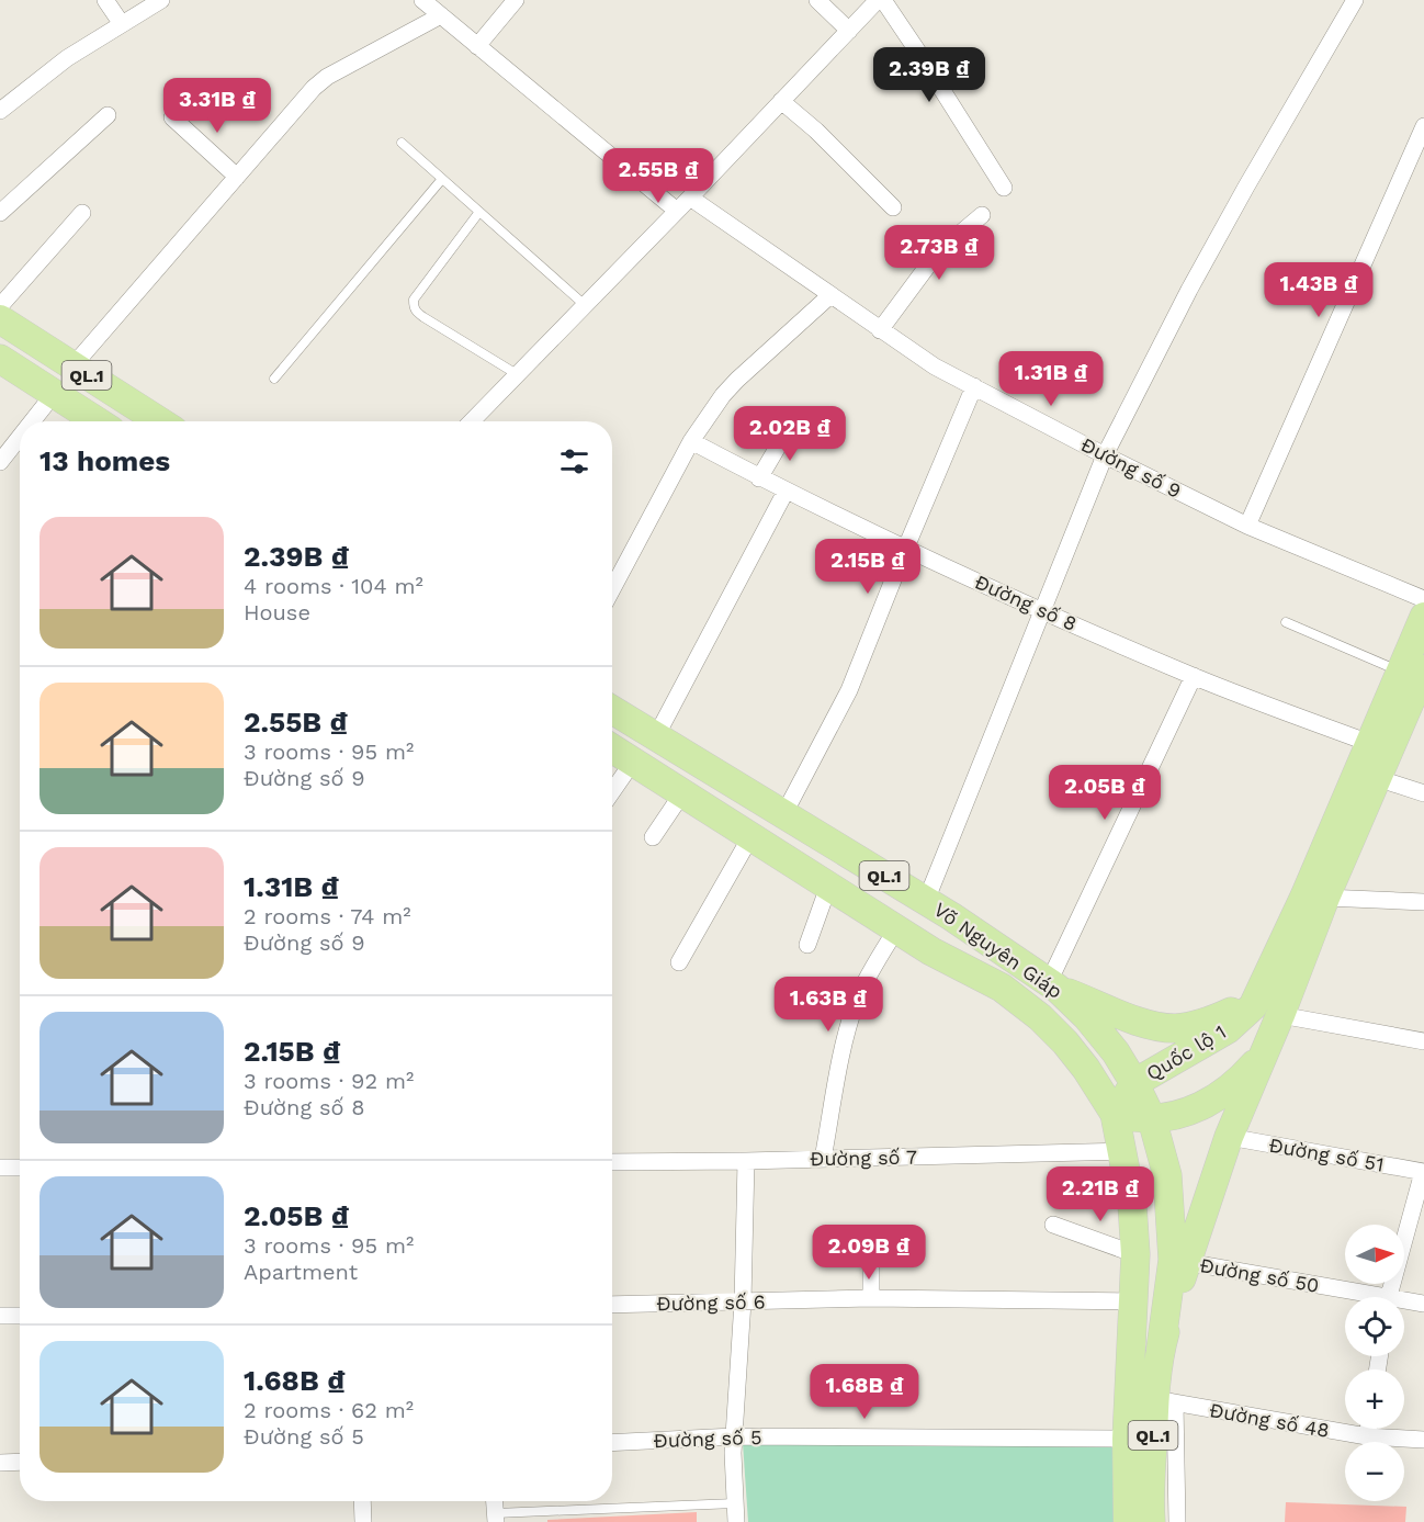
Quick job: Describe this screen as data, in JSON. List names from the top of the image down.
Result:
{
  "streets": {
    "highway": ["QL.1", "Võ Nguyên Giáp", "Quốc lộ 1"],
    "street": [
      "Đường số 9",
      "Đường số 8",
      "Đường số 51",
      "Đường số 7",
      "Đường số 50",
      "Đường số 6",
      "Đường số 48",
      "Đường số 5"
    ]
  },
  "crossings": [
    ["QL.1", "Võ Nguyên Giáp"],
    ["QL.1", "Quốc lộ 1"],
    ["QL.1", "Đường số 7"],
    ["QL.1", "Đường số 6"],
    ["QL.1", "Đường số 5"],
    ["Đường số 8", "Quốc lộ 1"],
    ["Võ Nguyên Giáp", "Quốc lộ 1"],
    ["Võ Nguyên Giáp", "Đường số 50"],
    ["Quốc lộ 1", "Đường số 51"],
    ["Quốc lộ 1", "Đường số 50"],
    ["Quốc lộ 1", "Đường số 48"]
  ],
  "north": "right",
  "page": {
    "price": [
      "2.39B ₫",
      "3.31B ₫",
      "2.55B ₫",
      "2.73B ₫",
      "1.43B ₫",
      "1.31B ₫",
      "2.02B ₫",
      "2.15B ₫",
      "2.05B ₫",
      "1.63B ₫",
      "2.21B ₫",
      "2.09B ₫",
      "1.68B ₫"
    ],
    "heading": "13 homes",
    "list": [
      {
        "name": "2.39B ₫",
        "note": "4 rooms · 104 m² · House"
      },
      {
        "name": "2.55B ₫",
        "note": "3 rooms · 95 m² · Đường số 9"
      },
      {
        "name": "1.31B ₫",
        "note": "2 rooms · 74 m² · Đường số 9"
      },
      {
        "name": "2.15B ₫",
        "note": "3 rooms · 92 m² · Đường số 8"
      },
      {
        "name": "2.05B ₫",
        "note": "3 rooms · 95 m² · Apartment"
      },
      {
        "name": "1.68B ₫",
        "note": "2 rooms · 62 m² · Đường số 5"
      }
    ],
    "map_buttons": ["+", "−"]
  }
}
